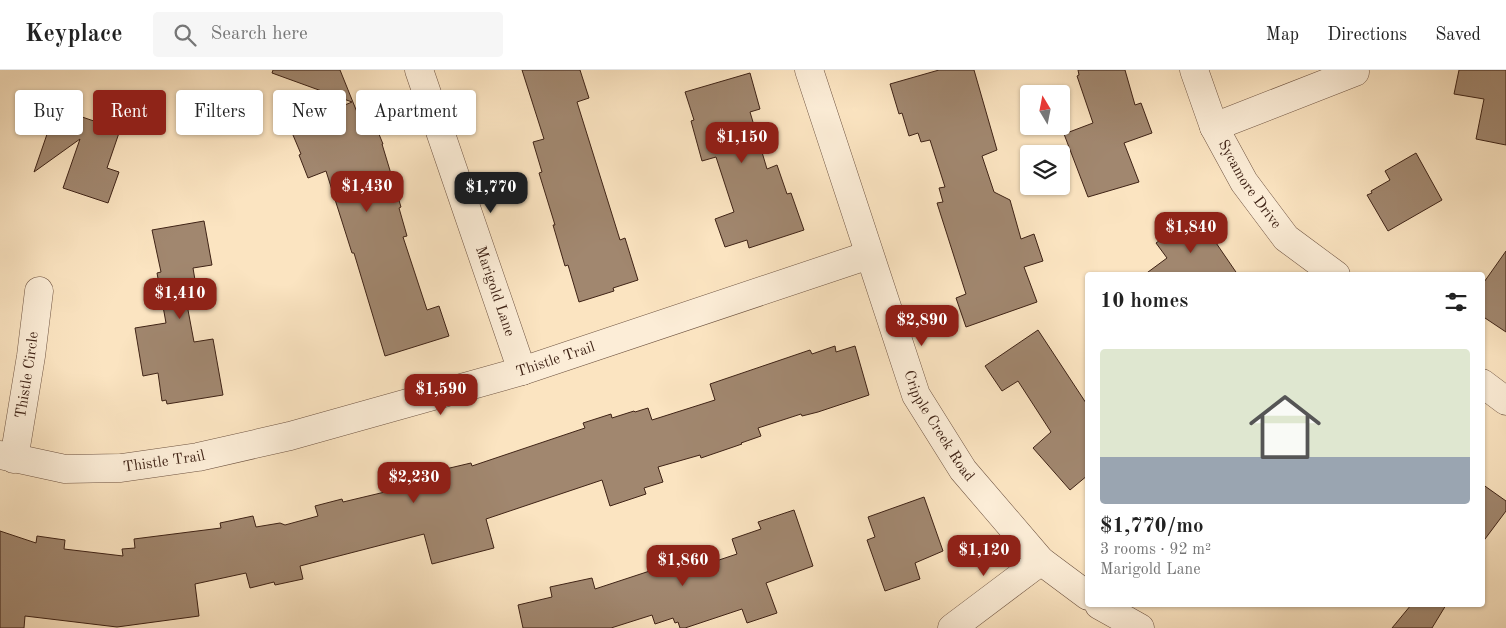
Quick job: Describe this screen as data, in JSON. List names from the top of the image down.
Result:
{
  "streets": {
    "street": [
      "Sycamore Drive",
      "Marigold Lane",
      "Thistle Trail",
      "Thistle Circle",
      "Cripple Creek Road"
    ]
  },
  "crossings": [
    ["Marigold Lane", "Thistle Trail"],
    ["Thistle Trail", "Thistle Circle"],
    ["Thistle Trail", "Cripple Creek Road"]
  ],
  "north": "top",
  "page": {
    "header": "Keyplace",
    "search": "Search here",
    "nav": ["Map", "Directions", "Saved"],
    "chip": [
      "Buy",
      "Rent",
      "Filters",
      "New",
      "Apartment"
    ],
    "price": [
      "$1,150",
      "$1,430",
      "$1,770",
      "$1,840",
      "$1,410",
      "$2,890",
      "$1,590",
      "$2,230",
      "$1,120",
      "$1,860"
    ],
    "heading": "10 homes",
    "list": [
      {
        "name": "$1,770/mo",
        "note": "3 rooms · 92 m² · Marigold Lane"
      }
    ]
  }
}
